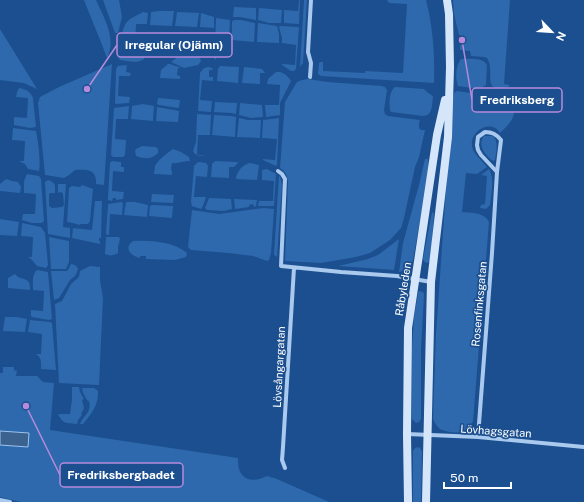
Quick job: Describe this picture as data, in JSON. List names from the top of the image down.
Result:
{
  "streets": {
    "main road": ["Råbyleden"],
    "street": ["Rosenfinksgatan", "Lövsångargatan", "Lövhagsgatan"]
  },
  "crossings": [
    ["Råbyleden", "Lövhagsgatan"],
    ["Rosenfinksgatan", "Lövhagsgatan"]
  ],
  "places": ["Fredriksberg", "Irregular (Ojämn)", "Fredriksbergbadet"],
  "scale_bar": "50 m",
  "north": "bottom right"
}
